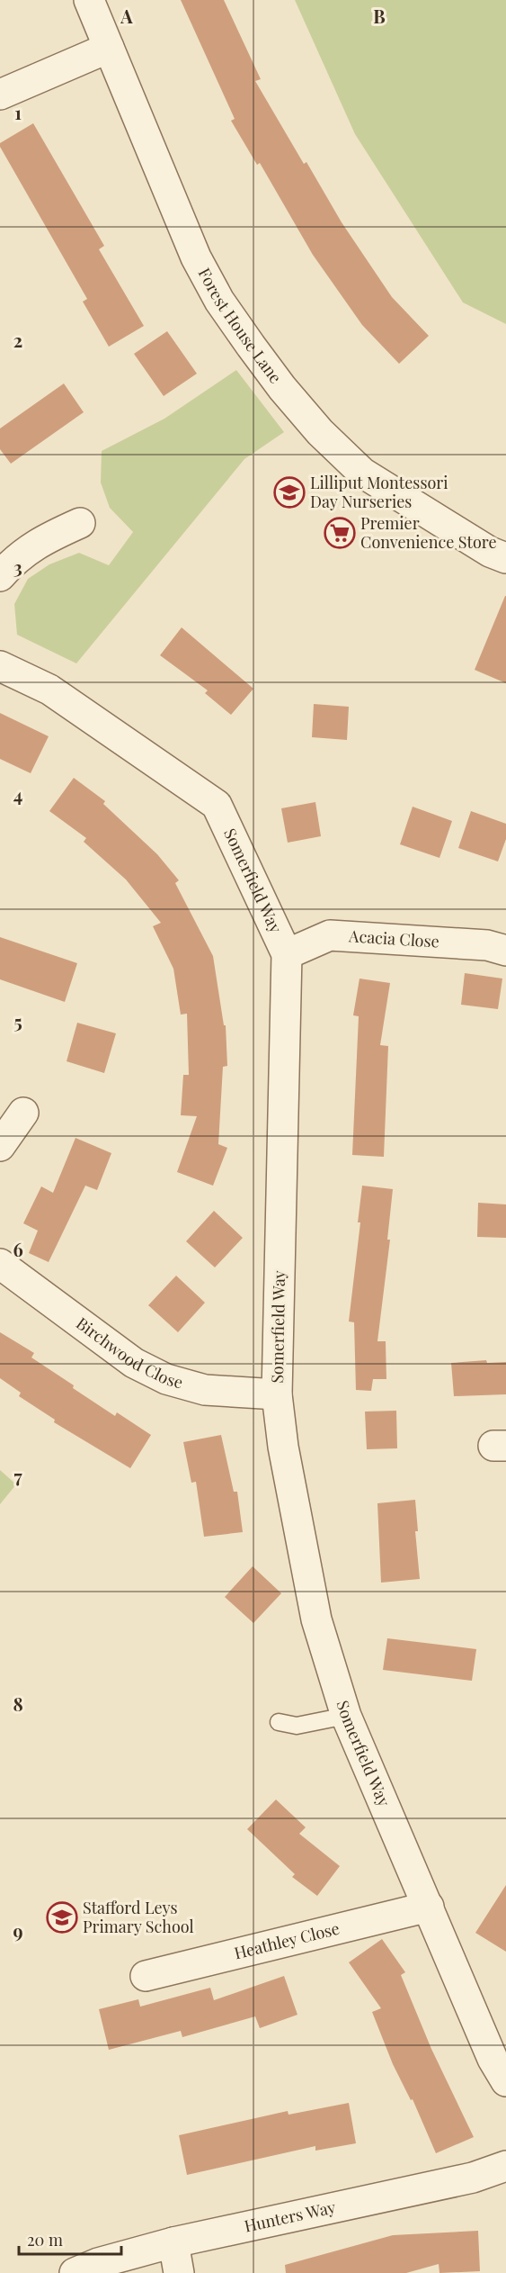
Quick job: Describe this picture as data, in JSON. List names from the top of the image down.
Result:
{
  "streets": {
    "street": [
      "Forest House Lane",
      "Somerfield Way",
      "Acacia Close",
      "Birchwood Close",
      "Heathley Close",
      "Hunters Way"
    ]
  },
  "crossings": [
    ["Somerfield Way", "Acacia Close"],
    ["Somerfield Way", "Birchwood Close"],
    ["Somerfield Way", "Heathley Close"]
  ],
  "places": {
    "school or university": ["Lilliput Montessori Day Nurseries", "Stafford Leys Primary School"],
    "supermarket": ["Premier Convenience Store"]
  },
  "scale_bar": "20 m",
  "grid": {
    "columns": ["A", "B"],
    "rows": [
      "1",
      "2",
      "3",
      "4",
      "5",
      "6",
      "7",
      "8",
      "9"
    ]
  }
}
